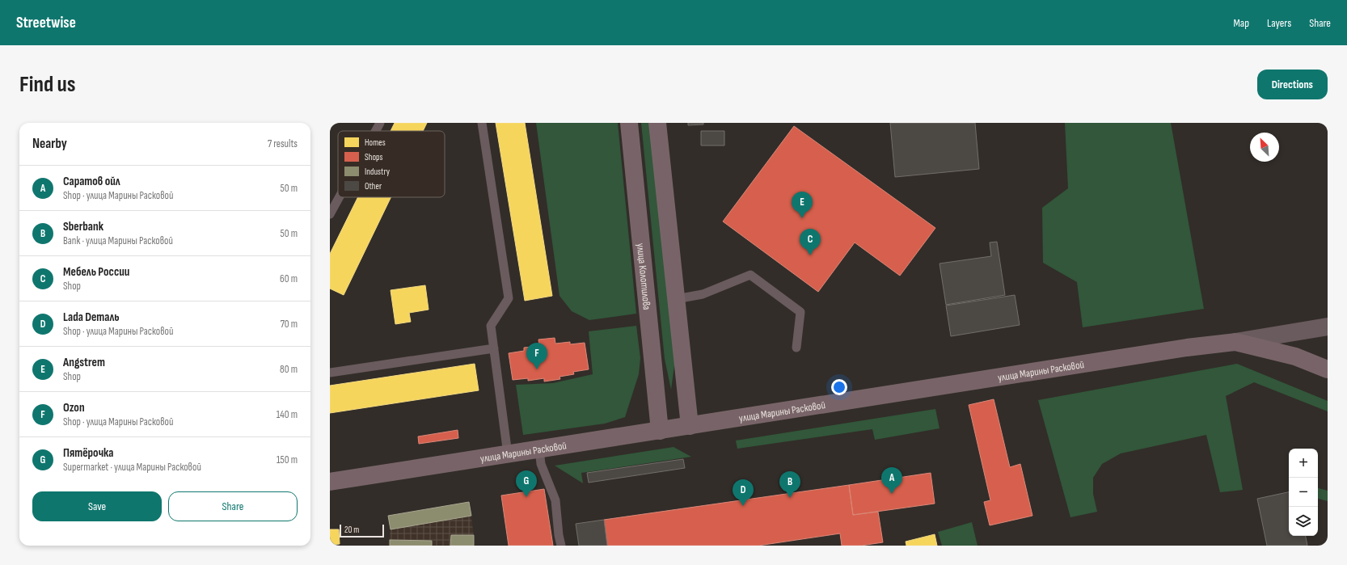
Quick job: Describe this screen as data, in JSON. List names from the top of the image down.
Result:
{
  "streets": {
    "main road": ["улица Колотилова", "улица Марины Расковой"]
  },
  "crossings": [
    ["улица Колотилова", "улица Марины Расковой"]
  ],
  "legend": [
    "Homes",
    "Shops",
    "Industry",
    "Other"
  ],
  "scale_bar": "20 m",
  "north": "top left",
  "page": {
    "header": "Streetwise",
    "nav": ["Map", "Layers", "Share"],
    "buttons": [
      "Directions",
      ["Save", "Share"]
    ],
    "title": "Find us",
    "heading": ["Nearby", "7 results"],
    "list": [
      {
        "mark": "A",
        "name": "Саратов ойл",
        "note": "Shop · улица Марины Расковой",
        "value": "50 m"
      },
      {
        "mark": "B",
        "name": "Sberbank",
        "note": "Bank · улица Марины Расковой",
        "value": "50 m"
      },
      {
        "mark": "C",
        "name": "Мебель России",
        "note": "Shop",
        "value": "60 m"
      },
      {
        "mark": "D",
        "name": "Lada Dеталь",
        "note": "Shop · улица Марины Расковой",
        "value": "70 m"
      },
      {
        "mark": "E",
        "name": "Angstrem",
        "note": "Shop",
        "value": "80 m"
      },
      {
        "mark": "F",
        "name": "Ozon",
        "note": "Shop · улица Марины Расковой",
        "value": "140 m"
      },
      {
        "mark": "G",
        "name": "Пятёрочка",
        "note": "Supermarket · улица Марины Расковой",
        "value": "150 m"
      }
    ],
    "pins": [
      "E",
      "C",
      "F",
      "A",
      "G",
      "B",
      "D"
    ],
    "map_buttons": ["+", "−"],
    "scale": "20 m"
  }
}
